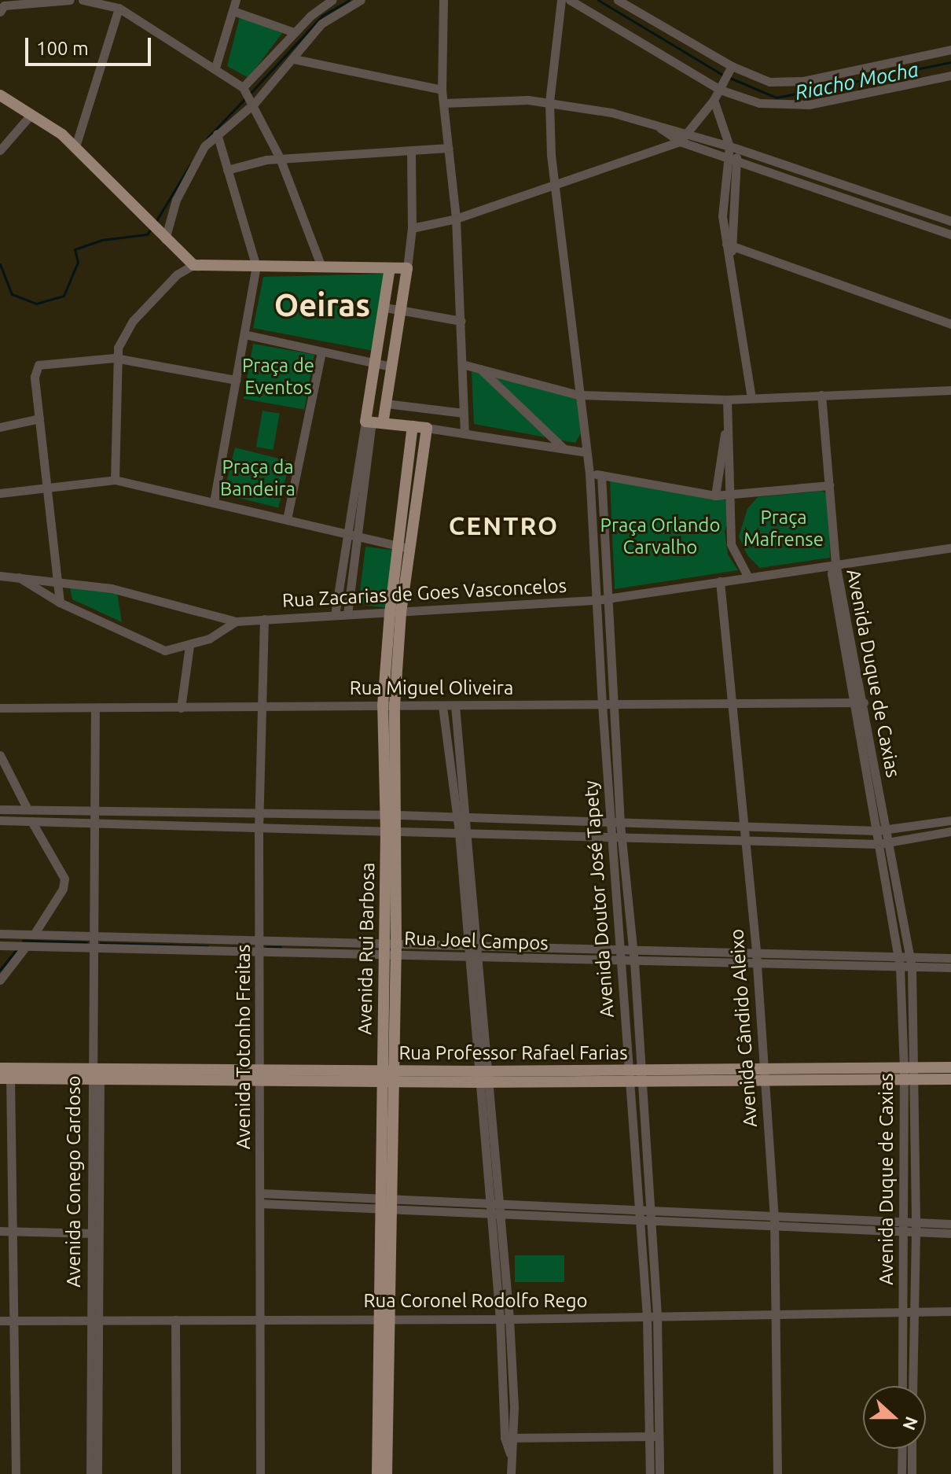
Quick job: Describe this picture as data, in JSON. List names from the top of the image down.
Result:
{
  "streets": {
    "main road": ["Avenida Rui Barbosa", "Rua Professor Rafael Farias"],
    "street": [
      "Rua Zacarias de Goes Vasconcelos",
      "Avenida Duque de Caxias",
      "Rua Miguel Oliveira",
      "Avenida Doutor José Tapety",
      "Rua Joel Campos",
      "Avenida Cândido Aleixo",
      "Avenida Totonho Freitas",
      "Avenida Conego Cardoso",
      "Rua Coronel Rodolfo Rego"
    ]
  },
  "crossings": [
    ["Rua Zacarias de Goes Vasconcelos", "Avenida Duque de Caxias"],
    ["Rua Zacarias de Goes Vasconcelos", "Avenida Doutor José Tapety"],
    ["Rua Zacarias de Goes Vasconcelos", "Avenida Rui Barbosa"],
    ["Rua Zacarias de Goes Vasconcelos", "Avenida Cândido Aleixo"],
    ["Rua Zacarias de Goes Vasconcelos", "Avenida Totonho Freitas"],
    ["Avenida Duque de Caxias", "Rua Miguel Oliveira"],
    ["Avenida Duque de Caxias", "Rua Joel Campos"],
    ["Avenida Duque de Caxias", "Rua Professor Rafael Farias"],
    ["Avenida Duque de Caxias", "Rua Coronel Rodolfo Rego"],
    ["Rua Miguel Oliveira", "Avenida Doutor José Tapety"],
    ["Rua Miguel Oliveira", "Avenida Rui Barbosa"],
    ["Rua Miguel Oliveira", "Avenida Cândido Aleixo"],
    ["Rua Miguel Oliveira", "Avenida Totonho Freitas"],
    ["Rua Miguel Oliveira", "Avenida Conego Cardoso"],
    ["Avenida Doutor José Tapety", "Rua Joel Campos"],
    ["Avenida Doutor José Tapety", "Rua Professor Rafael Farias"],
    ["Avenida Doutor José Tapety", "Rua Coronel Rodolfo Rego"],
    ["Rua Joel Campos", "Avenida Rui Barbosa"],
    ["Rua Joel Campos", "Avenida Cândido Aleixo"],
    ["Rua Joel Campos", "Avenida Totonho Freitas"],
    ["Rua Joel Campos", "Avenida Conego Cardoso"],
    ["Avenida Rui Barbosa", "Rua Professor Rafael Farias"],
    ["Avenida Rui Barbosa", "Rua Coronel Rodolfo Rego"],
    ["Avenida Cândido Aleixo", "Rua Professor Rafael Farias"],
    ["Avenida Cândido Aleixo", "Rua Coronel Rodolfo Rego"],
    ["Avenida Totonho Freitas", "Rua Professor Rafael Farias"],
    ["Avenida Totonho Freitas", "Rua Coronel Rodolfo Rego"],
    ["Rua Professor Rafael Farias", "Avenida Conego Cardoso"],
    ["Avenida Conego Cardoso", "Rua Coronel Rodolfo Rego"]
  ],
  "districts": ["Oeiras", "CENTRO"],
  "water": ["Riacho Mocha"],
  "parks": [
    "Praça de Eventos",
    "Praça da Bandeira",
    "Praça Mafrense",
    "Praça Orlando Carvalho"
  ],
  "scale_bar": "100 m",
  "north": "right"
}
